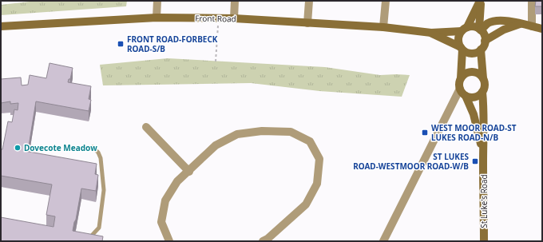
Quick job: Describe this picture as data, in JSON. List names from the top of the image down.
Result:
{
  "streets": {
    "main road": ["Front Road", "St Luke's Road"]
  },
  "places": {
    "transit": ["FRONT ROAD-FORBECK ROAD-S/B", "WEST MOOR ROAD-ST LUKES ROAD-N/B", "ST LUKES ROAD-WESTMOOR ROAD-W/B"],
    "other": ["Dovecote Meadow"]
  }
}
